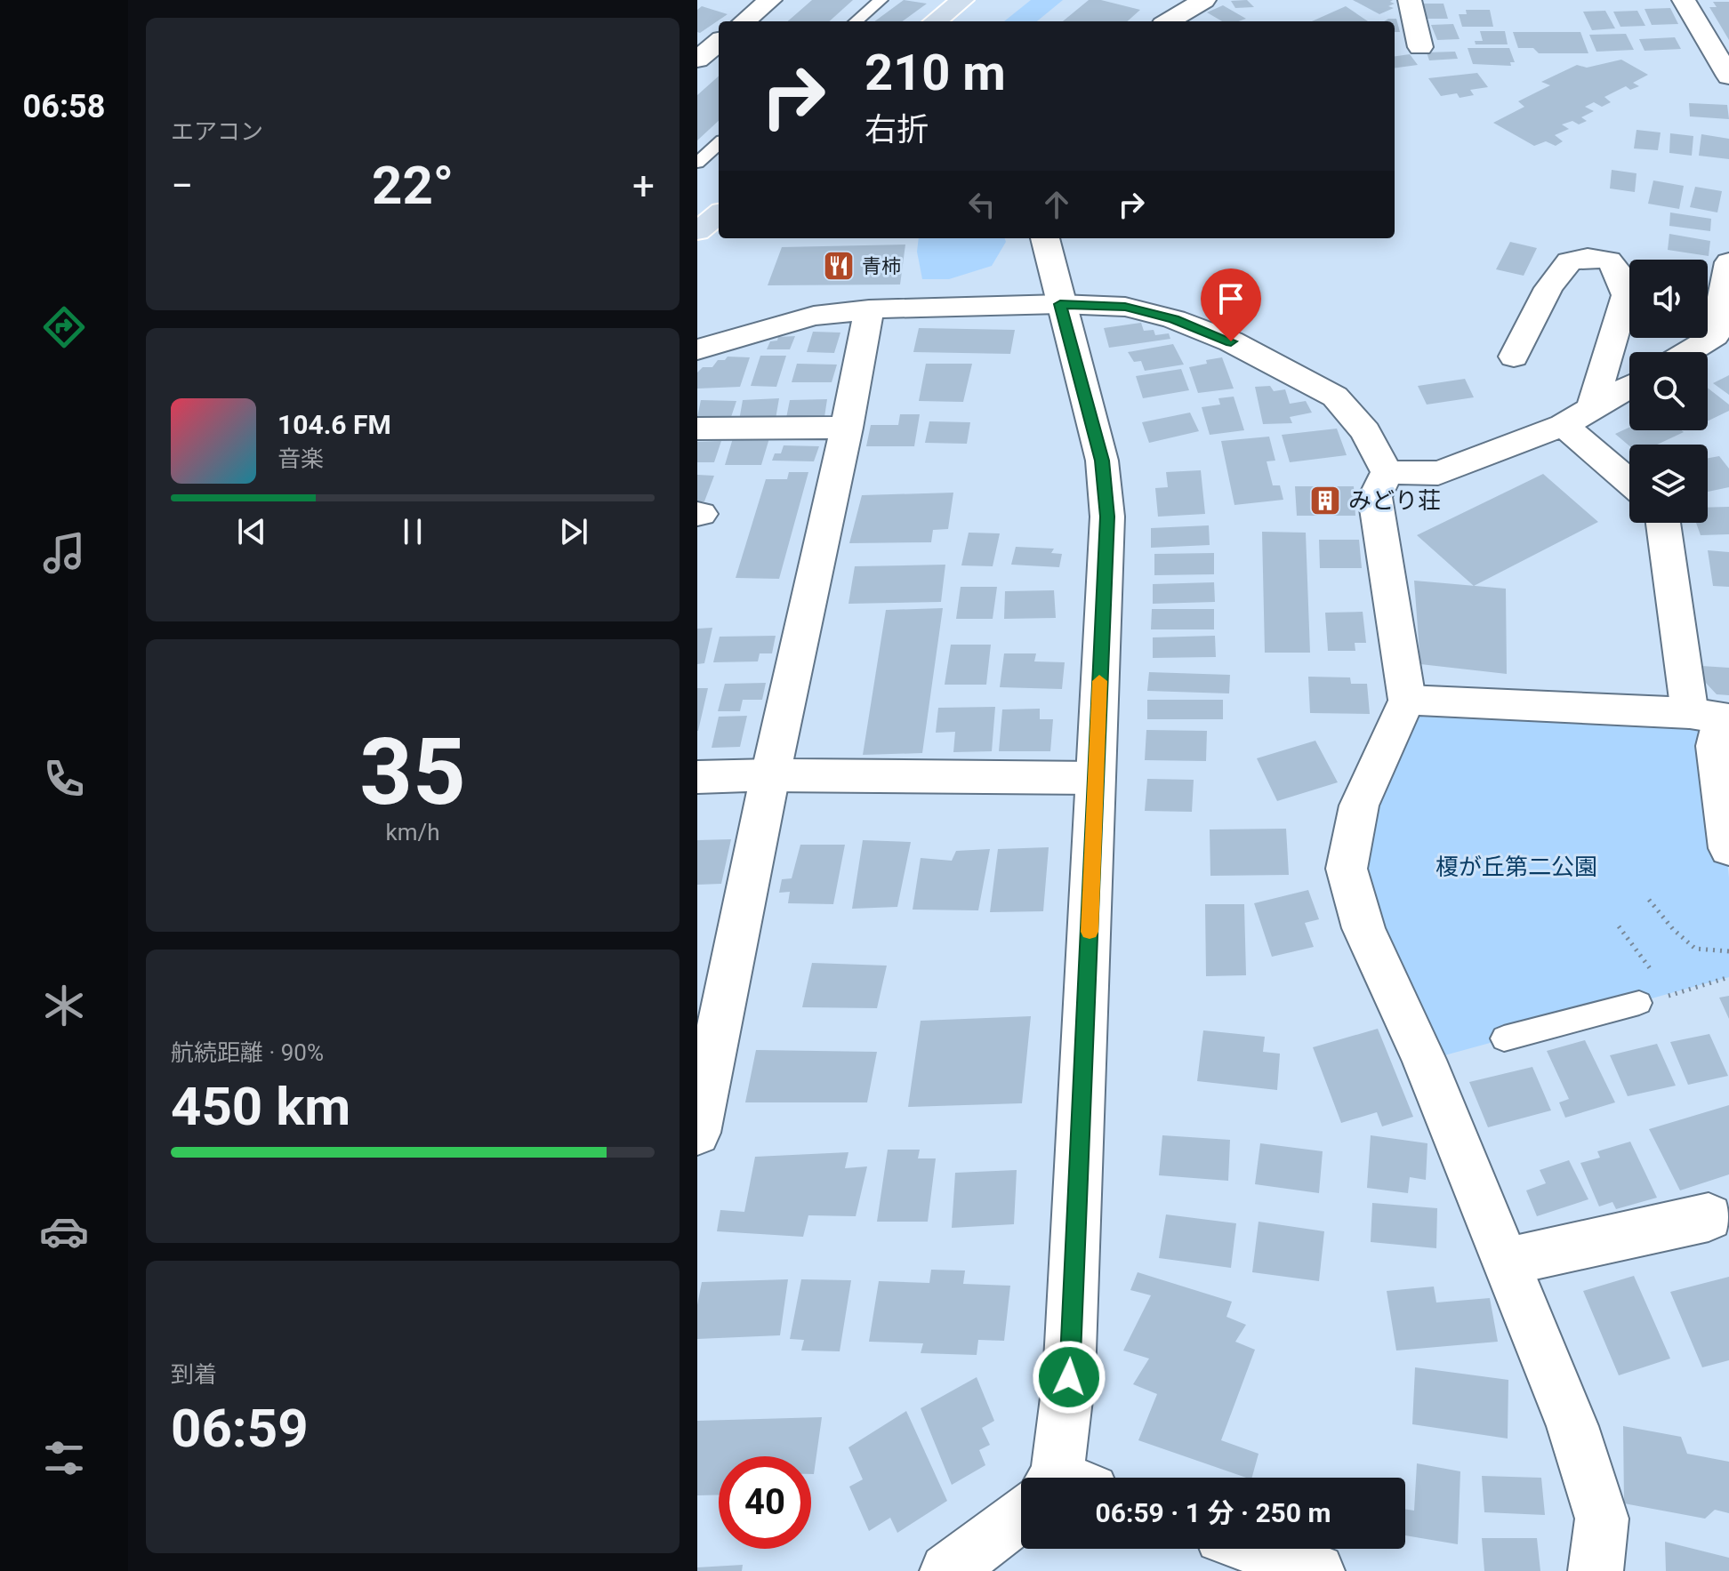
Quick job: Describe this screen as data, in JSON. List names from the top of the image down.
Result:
{
  "parks": ["榎が丘第二公園"],
  "places": {
    "restaurant": ["青柿"],
    "building": ["みどり荘"]
  },
  "page": {
    "tabs": "06:58",
    "tile": [
      "エアコン",
      ["35", "km/h"],
      ["航続距離 · 90%", "450 km"],
      ["到着", "06:59"]
    ],
    "turn": ["210 m", "右折"],
    "heat": ["−", "22°", "+"],
    "song": ["104.6 FM", "音楽"],
    "limit": "40",
    "trip": "06:59 · 1 分 · 250 m"
  }
}
